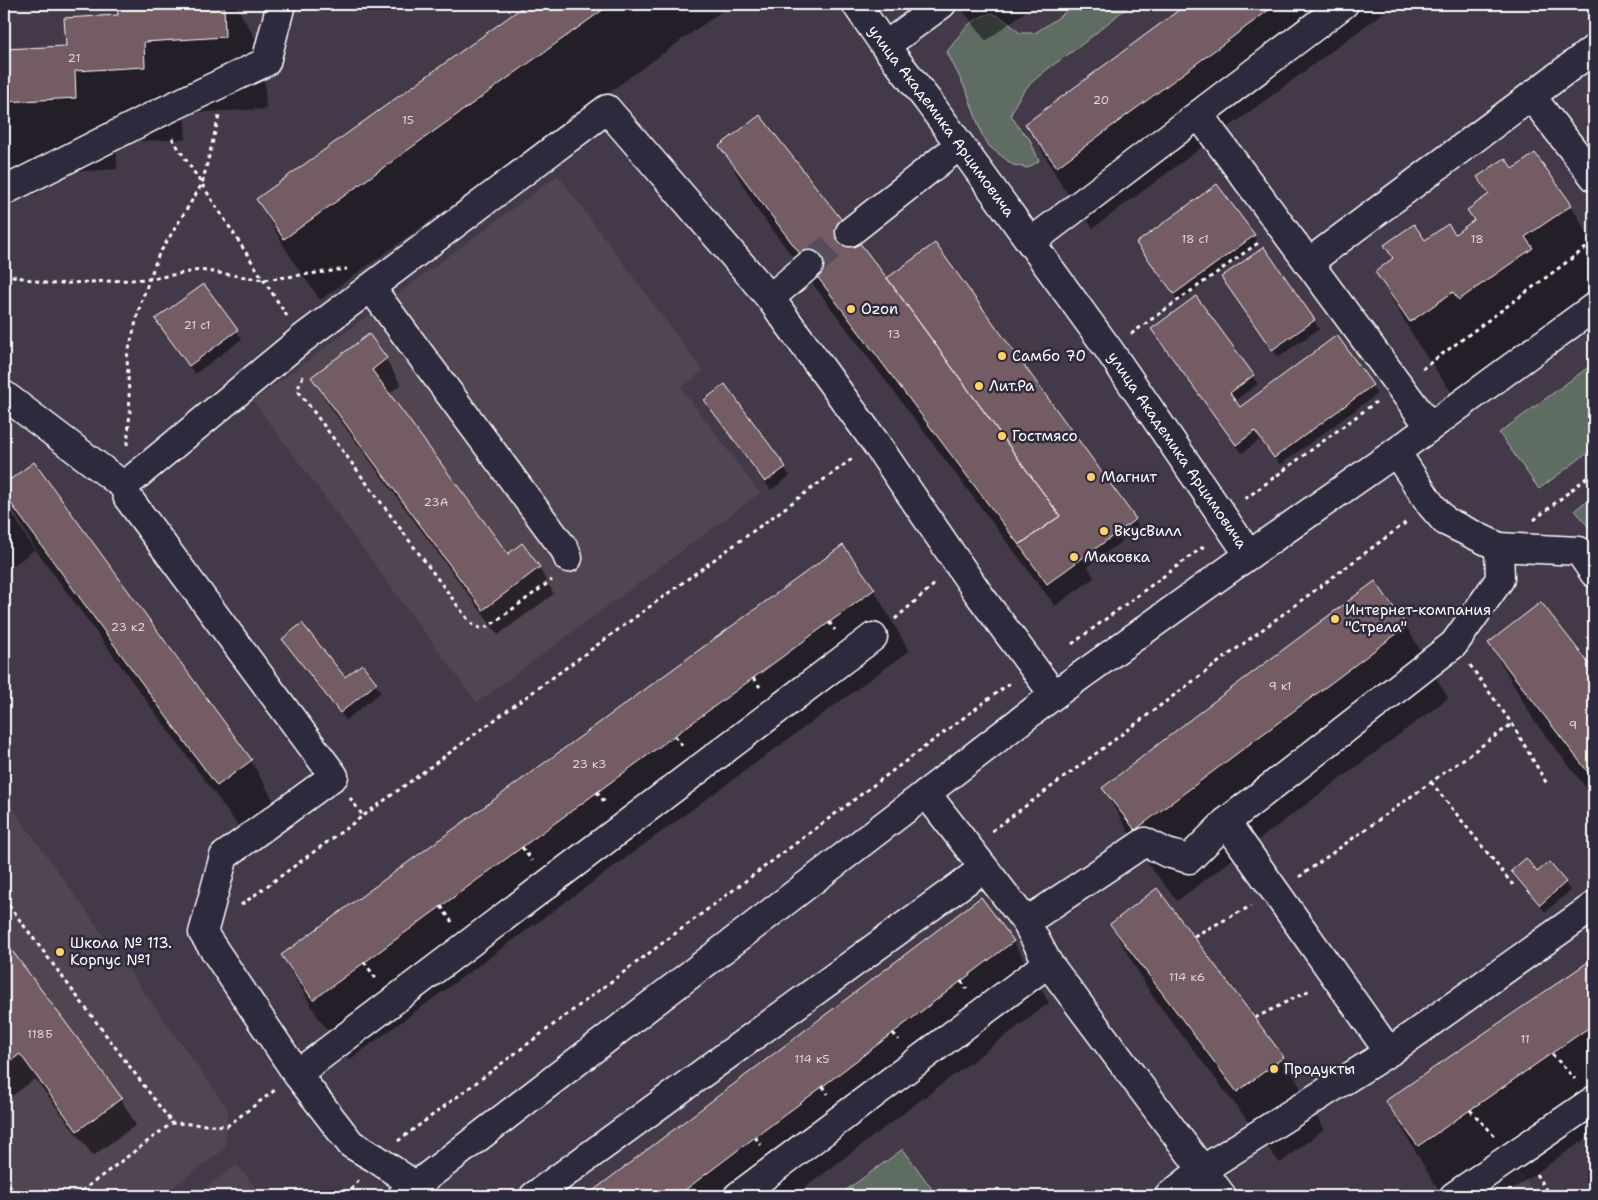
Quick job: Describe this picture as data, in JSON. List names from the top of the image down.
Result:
{
  "streets": {
    "street": ["улица Академика Арцимовича"]
  },
  "places": [
    "Ozon",
    "Самбо 70",
    "Лит.Ра",
    "Гостмясо",
    "Магнит",
    "ВкусВилл",
    "Маковка",
    "Интернет-компания \"Стрела\"",
    "Школа № 113. Корпус №1",
    "Продукты"
  ],
  "house_numbers": [
    "21",
    "20",
    "15",
    "18 с1",
    "18",
    "21 с1",
    "13",
    "23А",
    "23 к2",
    "9 к1",
    "9",
    "23 к3",
    "114 к6",
    "118Б",
    "11",
    "114 к5"
  ]
}
